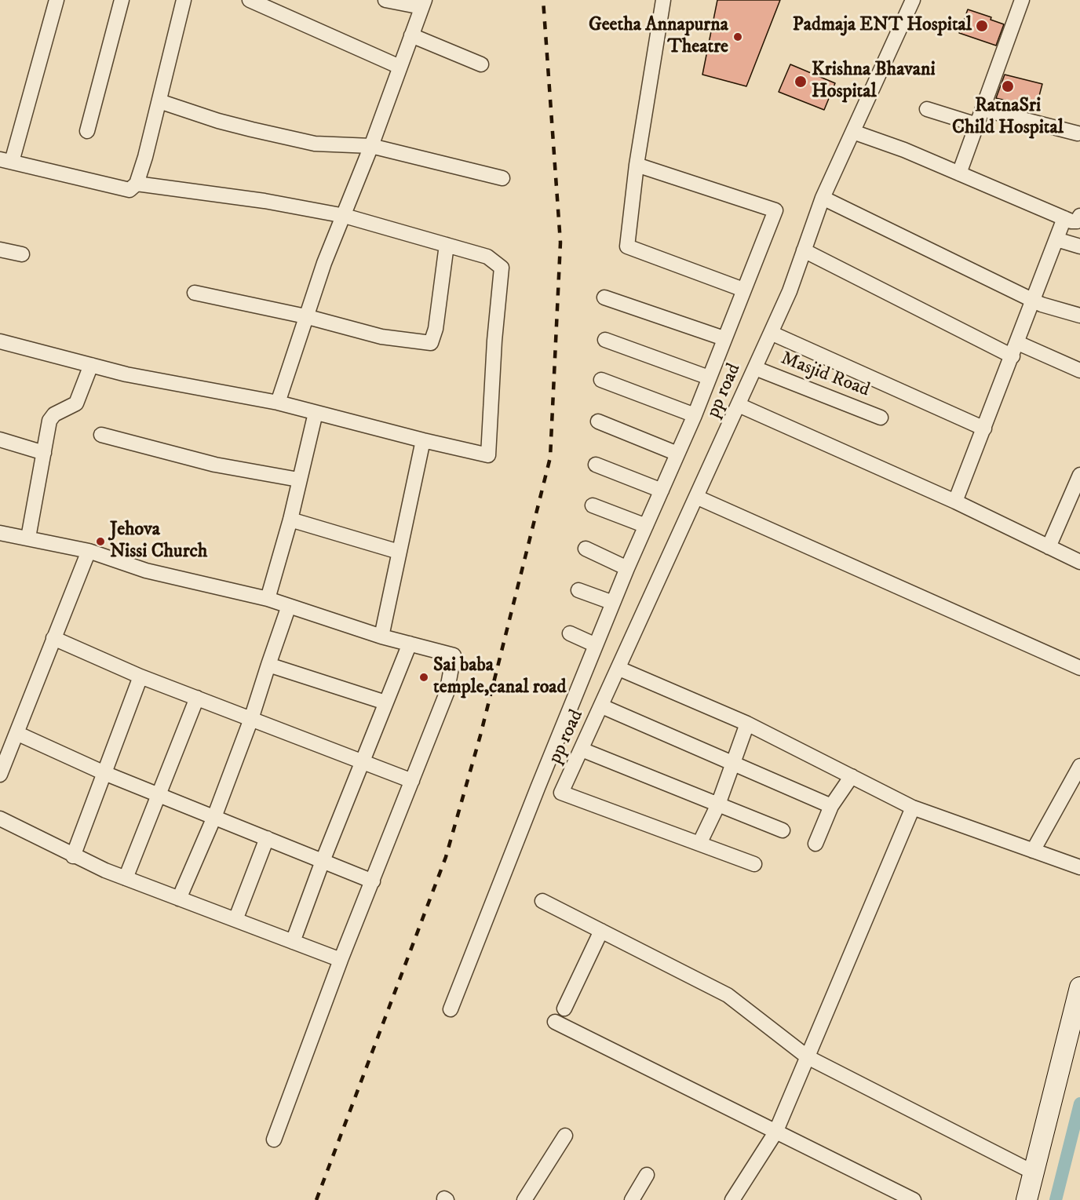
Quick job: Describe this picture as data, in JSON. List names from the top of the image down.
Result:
{
  "streets": {
    "street": ["Masjid Road", "pp road"]
  },
  "crossings": [
    ["Masjid Road", "pp road"]
  ],
  "places": [
    "Padmaja ENT Hospital",
    "Geetha Annapurna Theatre",
    "Krishna Bhavani Hospital",
    "RatnaSri Child Hospital",
    "Jehova Nissi Church",
    "Sai baba temple,canal road"
  ]
}
